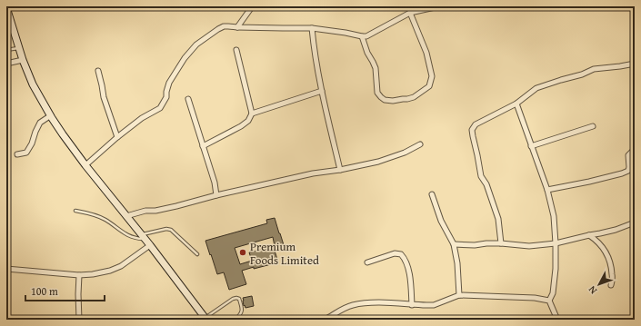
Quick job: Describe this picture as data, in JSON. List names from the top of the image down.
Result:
{
  "places": ["Premium Foods Limited"],
  "scale_bar": "100 m",
  "north": "bottom left"
}
